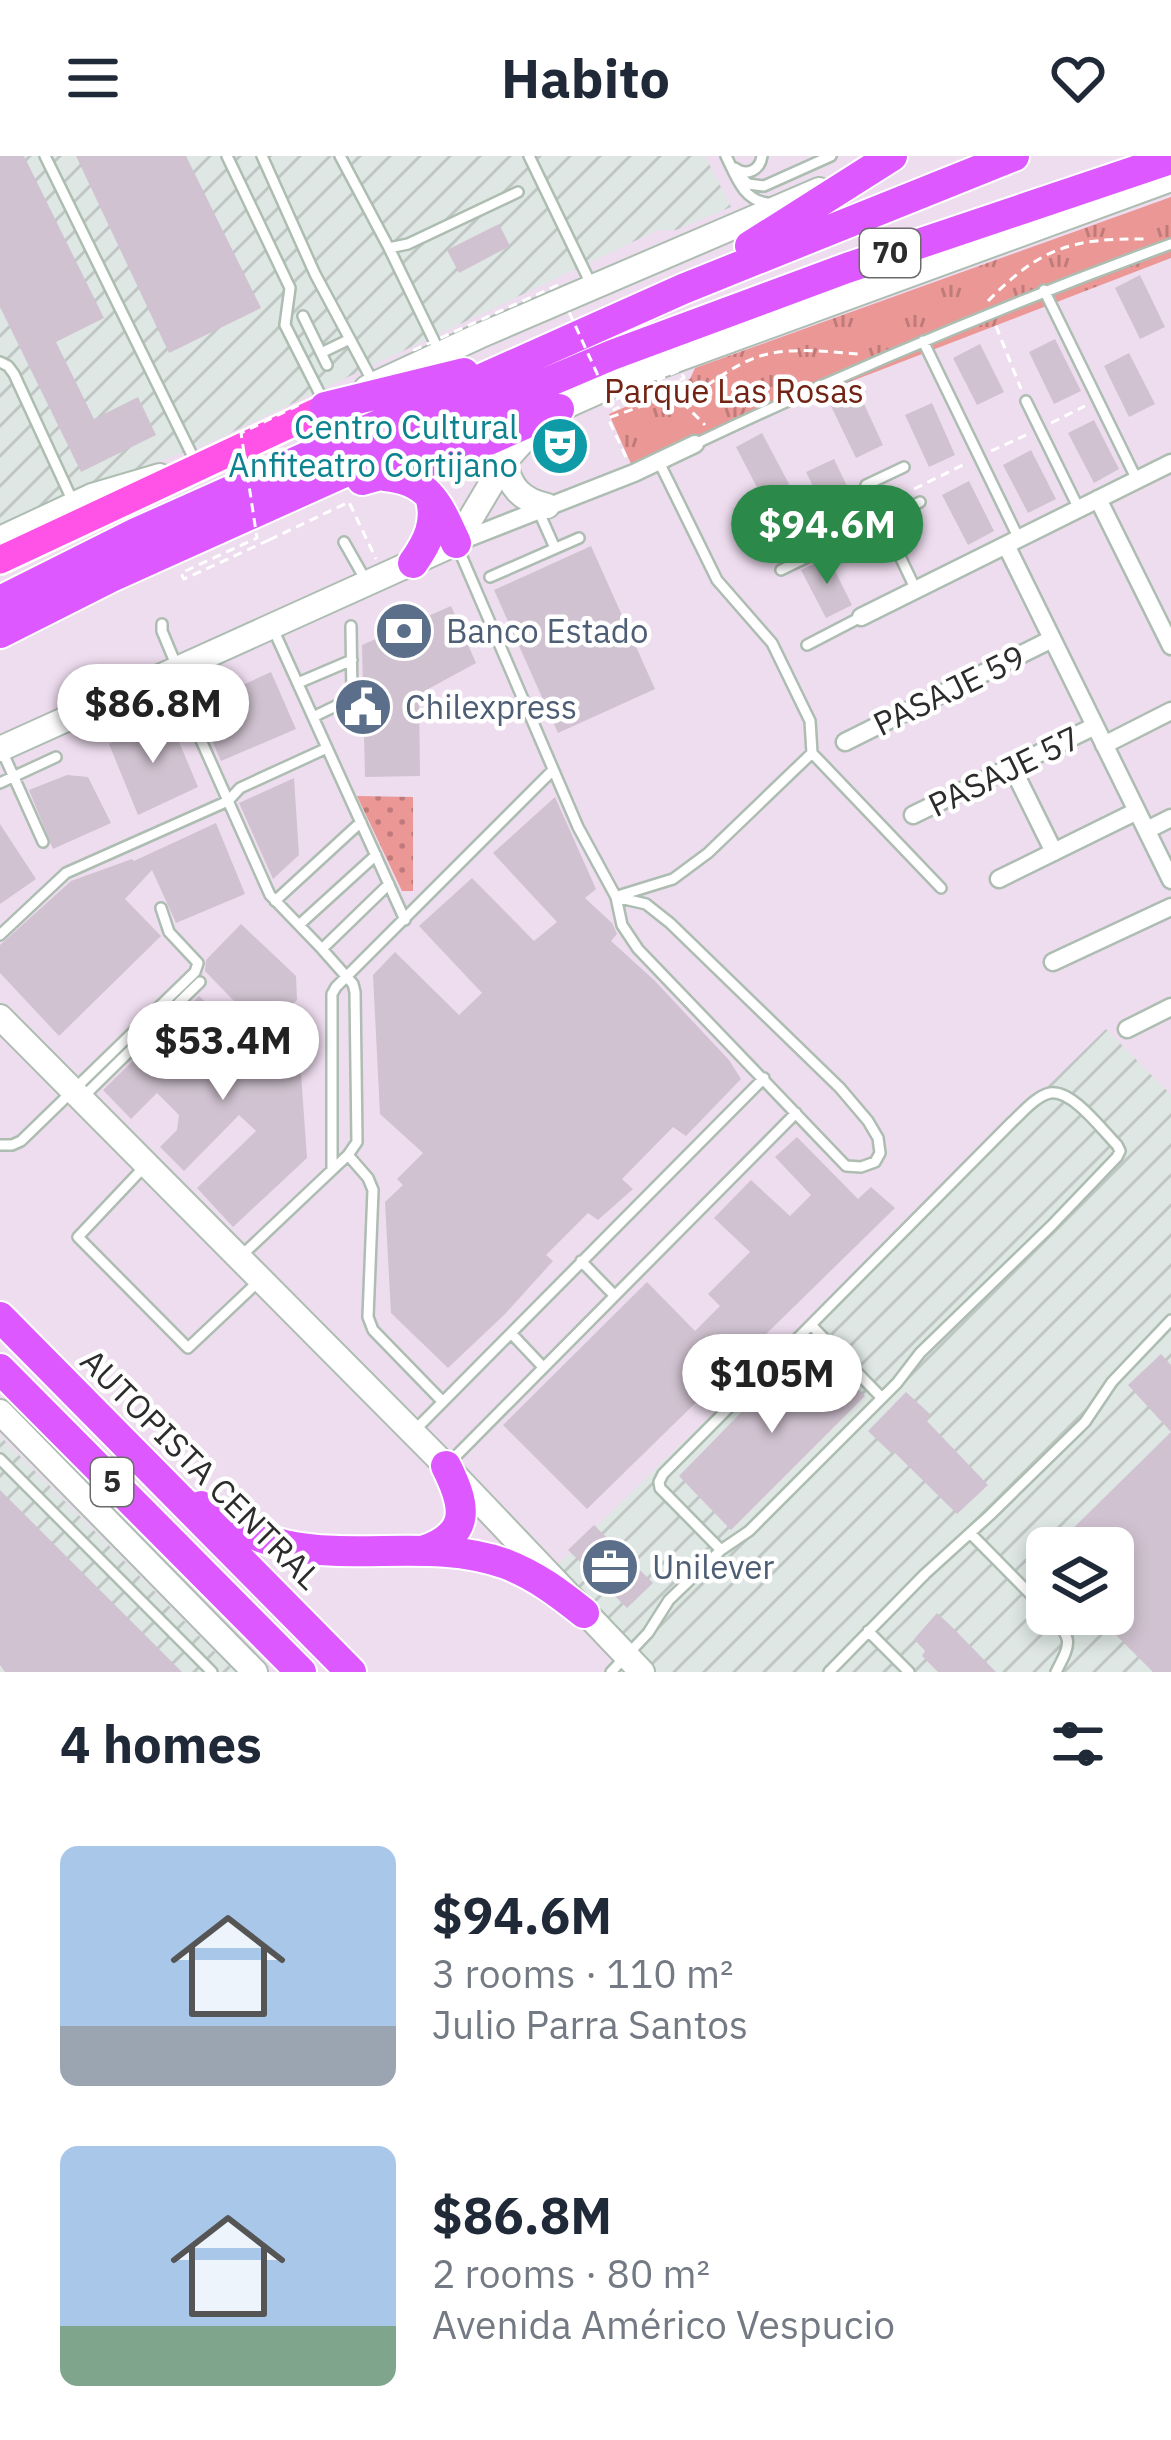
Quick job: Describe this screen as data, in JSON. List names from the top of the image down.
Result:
{
  "streets": {
    "highway": ["70", "AUTOPISTA CENTRAL", "5"],
    "street": ["PASAJE 59", "PASAJE 57"]
  },
  "parks": ["Parque Las Rosas"],
  "places": {
    "theatre": ["Centro Cultural Anfiteatro Cortijano"],
    "bank": ["Banco Estado"],
    "public building": ["Chilexpress"],
    "office": ["Unilever"]
  },
  "page": {
    "header": "Habito",
    "price": [
      "$94.6M",
      "$86.8M",
      "$53.4M",
      "$105M"
    ],
    "heading": "4 homes",
    "list": [
      {
        "name": "$94.6M",
        "note": "3 rooms · 110 m² · Julio Parra Santos"
      },
      {
        "name": "$86.8M",
        "note": "2 rooms · 80 m² · Avenida Américo Vespucio"
      }
    ]
  }
}
